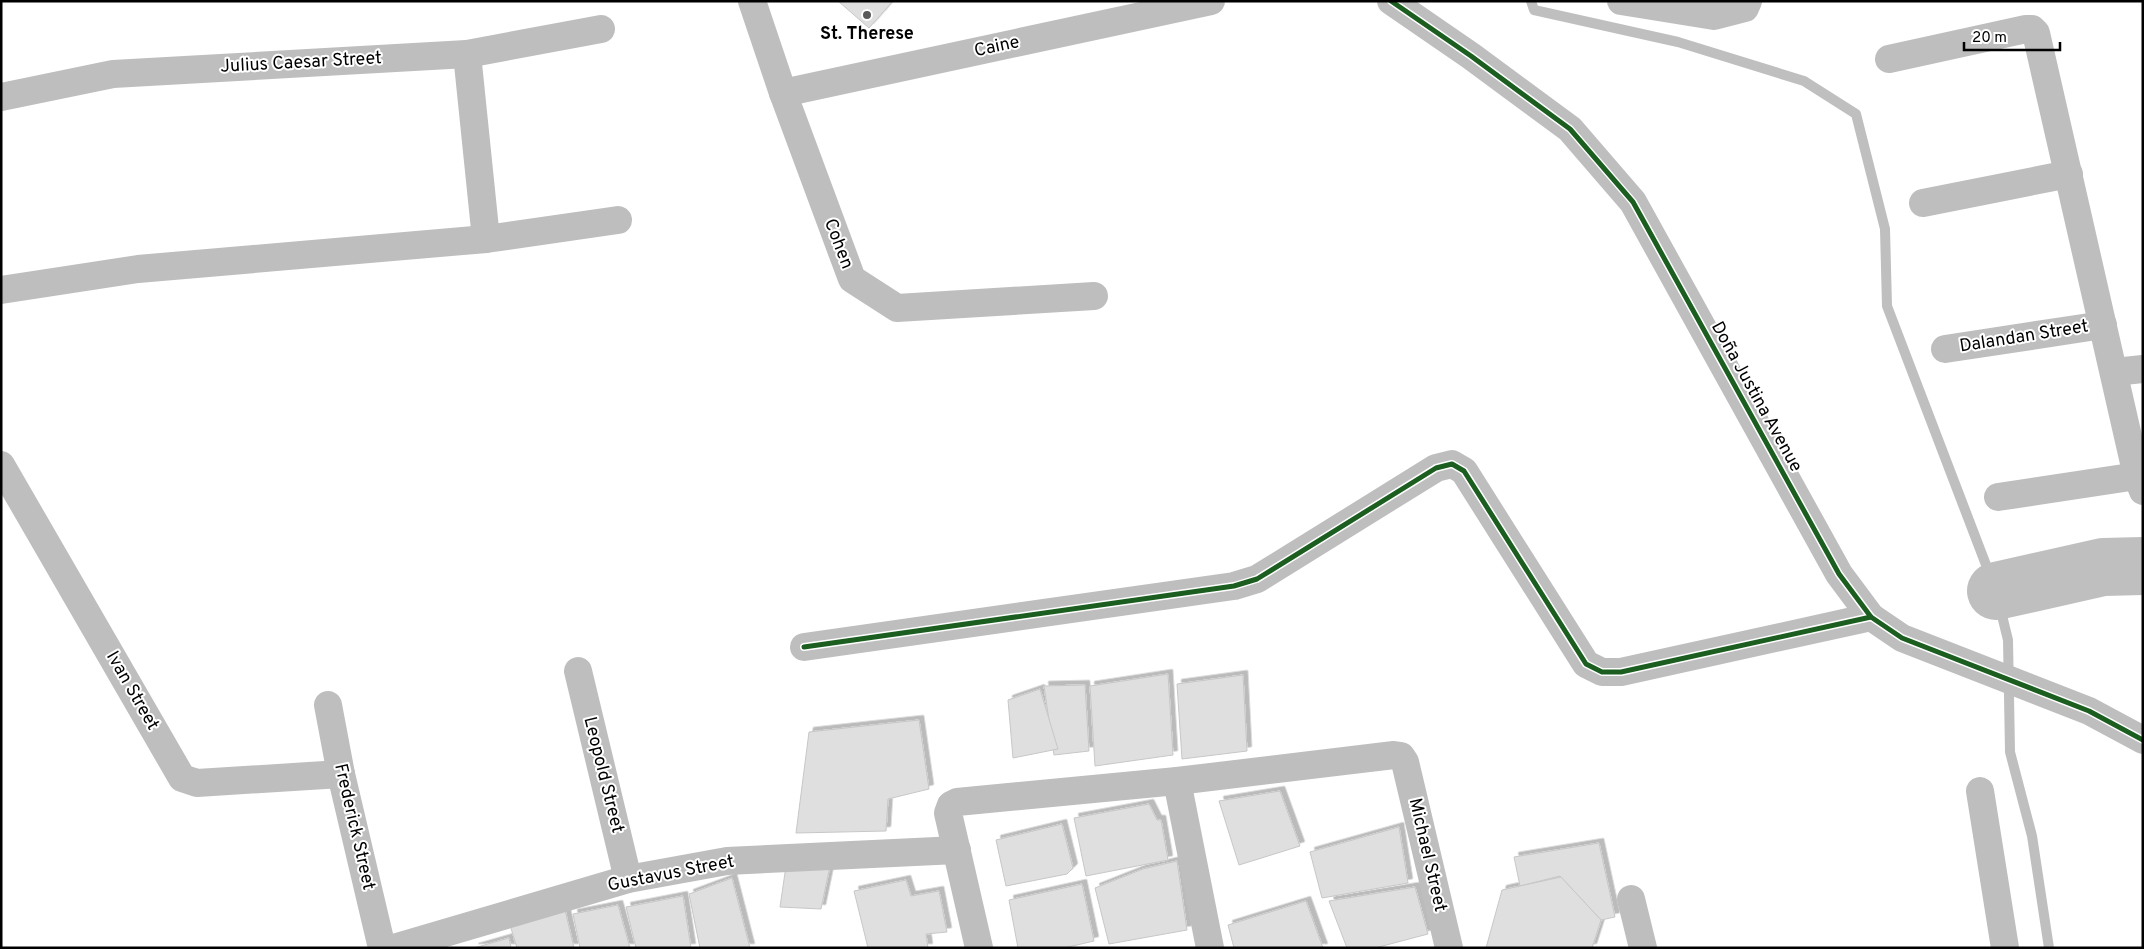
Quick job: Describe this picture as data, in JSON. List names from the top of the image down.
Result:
{
  "streets": {
    "street": [
      "Caine",
      "Julius Caesar Street",
      "Cohen",
      "Dalandan Street",
      "Doña Justina Avenue",
      "Ivan Street",
      "Leopold Street",
      "Frederick Street",
      "Michael Street",
      "Gustavus Street"
    ]
  },
  "crossings": [
    ["Caine", "Cohen"],
    ["Ivan Street", "Frederick Street"],
    ["Leopold Street", "Gustavus Street"]
  ],
  "places": ["St. Therese"],
  "scale_bar": "20 m"
}
